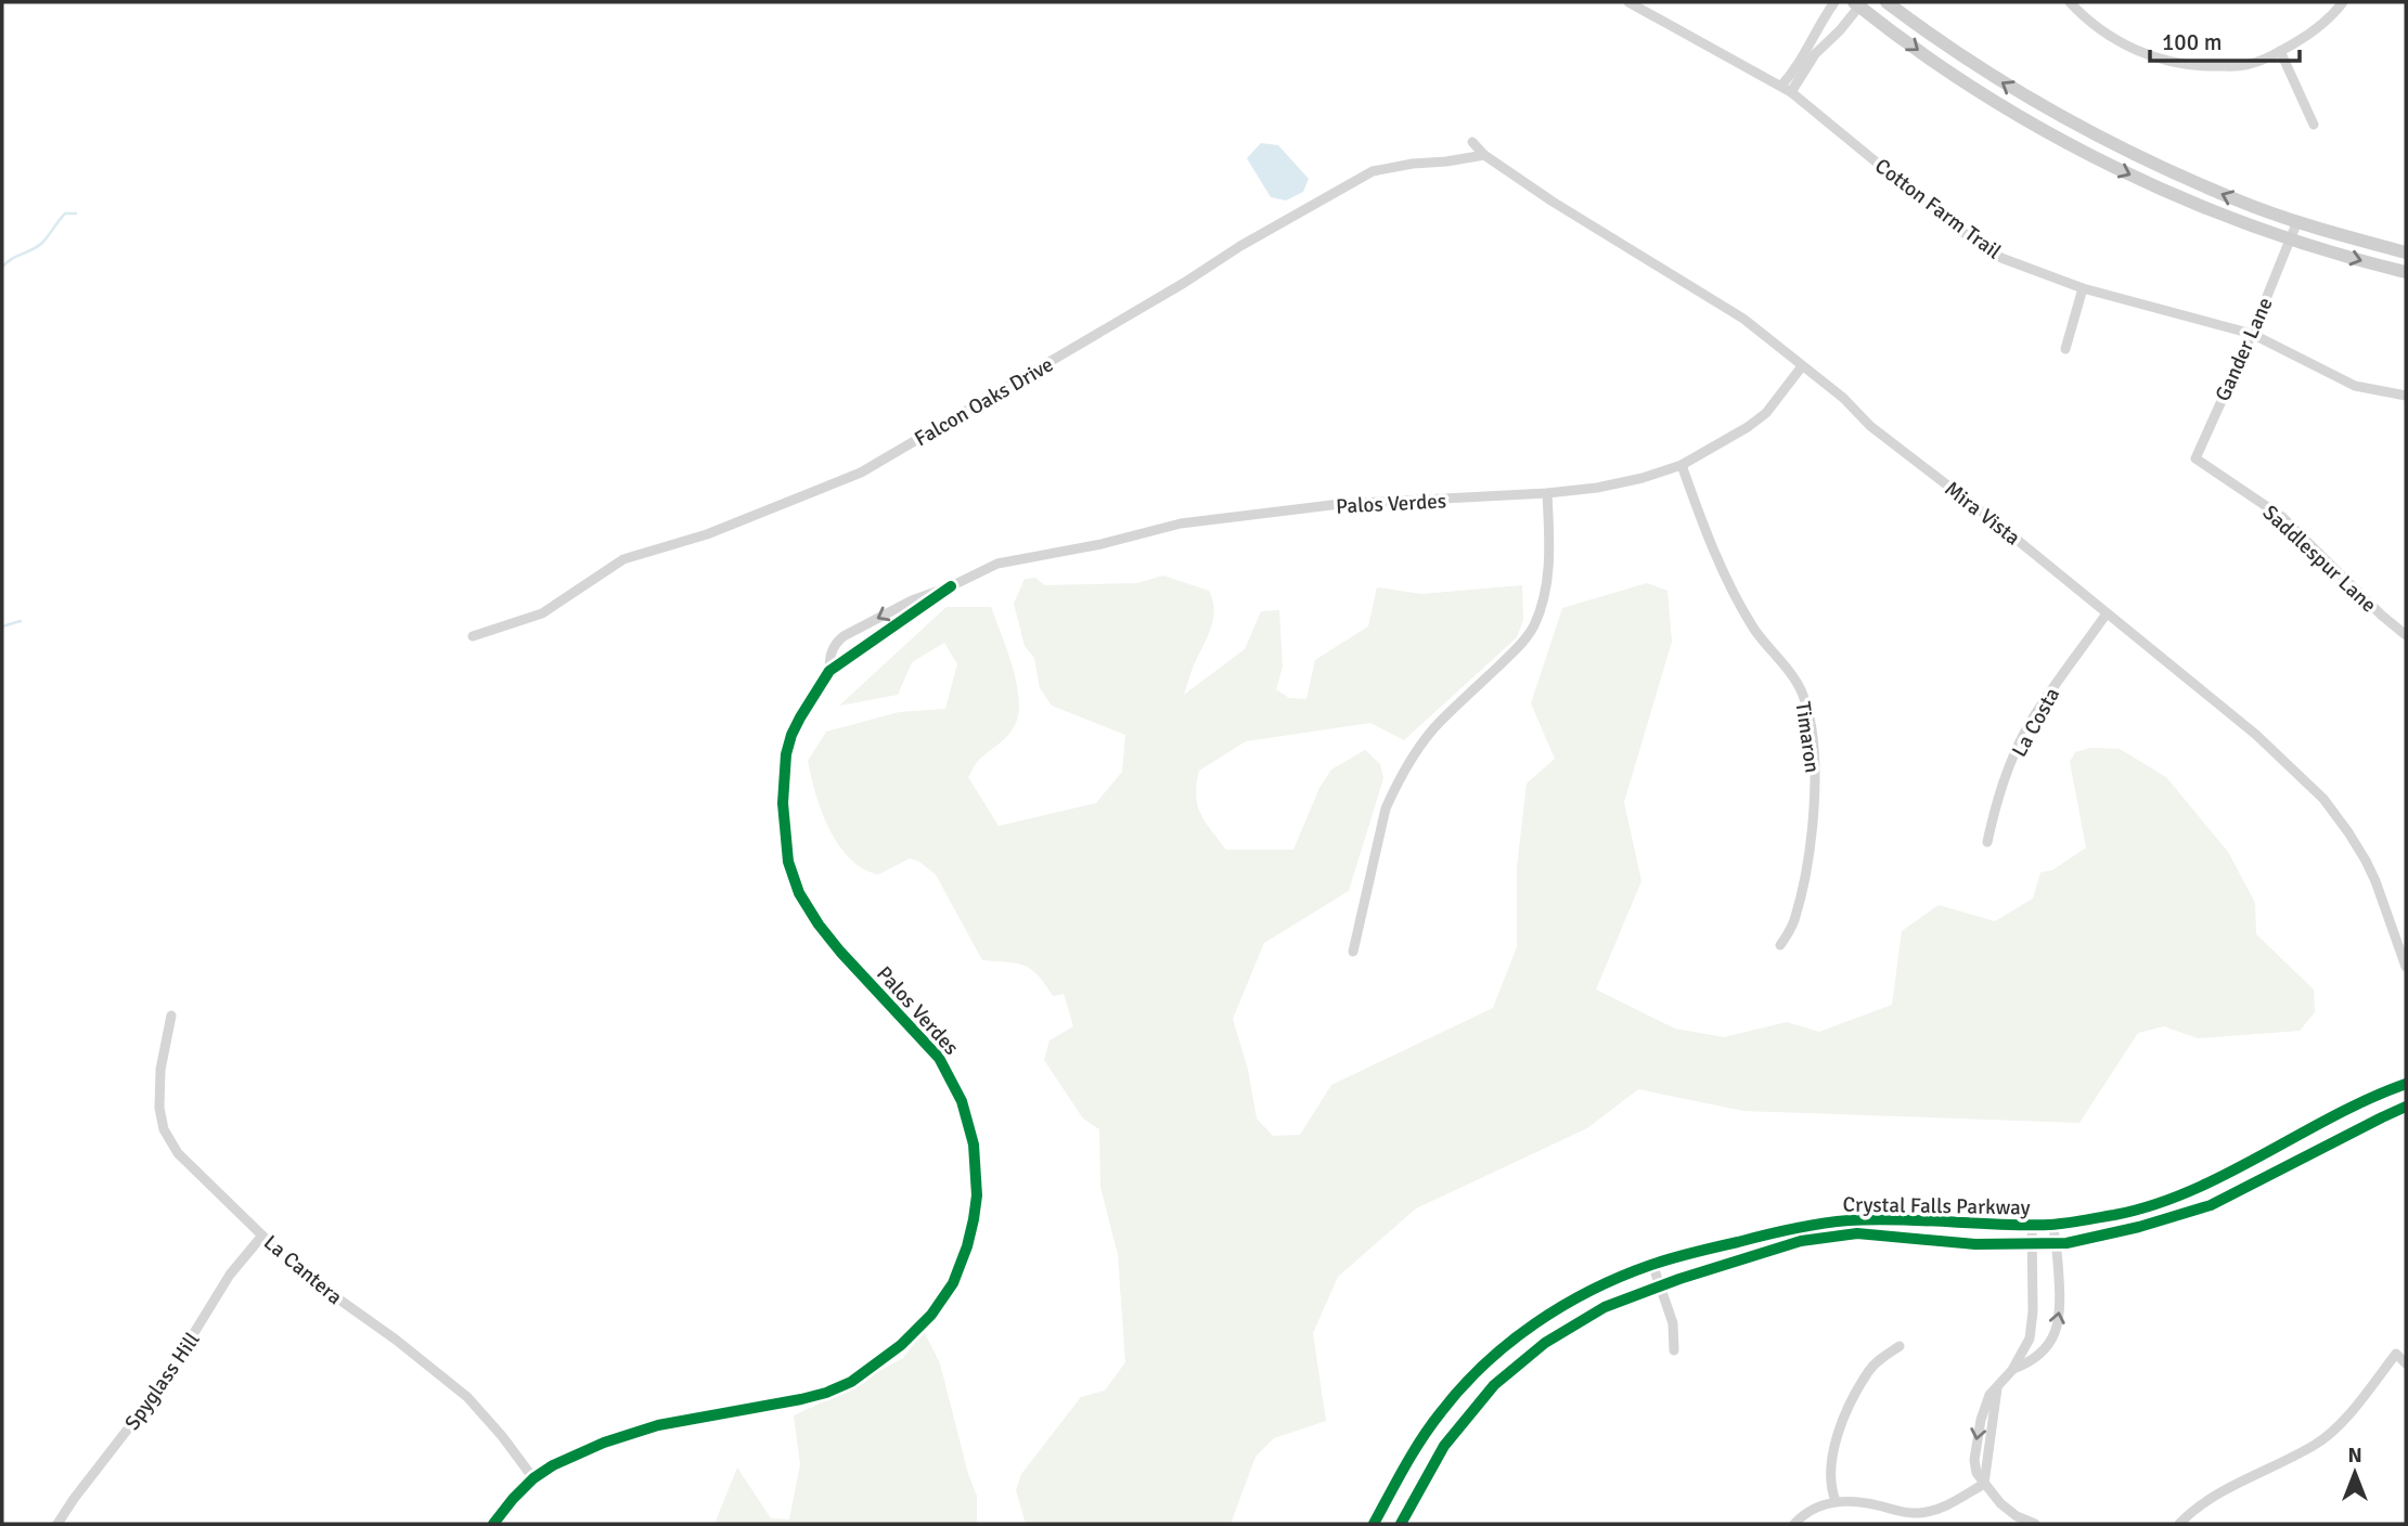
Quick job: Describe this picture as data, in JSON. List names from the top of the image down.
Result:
{
  "streets": {
    "street": [
      "Cotton Farm Trail",
      "Gander Lane",
      "Falcon Oaks Drive",
      "Palos Verdes",
      "Mira Vista",
      "Saddlespur Lane",
      "La Costa",
      "Timaron",
      "Crystal Falls Parkway",
      "La Cantera",
      "Spyglass Hill"
    ]
  },
  "crossings": [
    ["Cotton Farm Trail", "Gander Lane"],
    ["Gander Lane", "Saddlespur Lane"],
    ["Falcon Oaks Drive", "Mira Vista"],
    ["Palos Verdes", "Mira Vista"],
    ["Palos Verdes", "Timaron"],
    ["Palos Verdes", "La Cantera"],
    ["Mira Vista", "La Costa"],
    ["La Cantera", "Spyglass Hill"]
  ],
  "scale_bar": "100 m",
  "north": "top"
}
